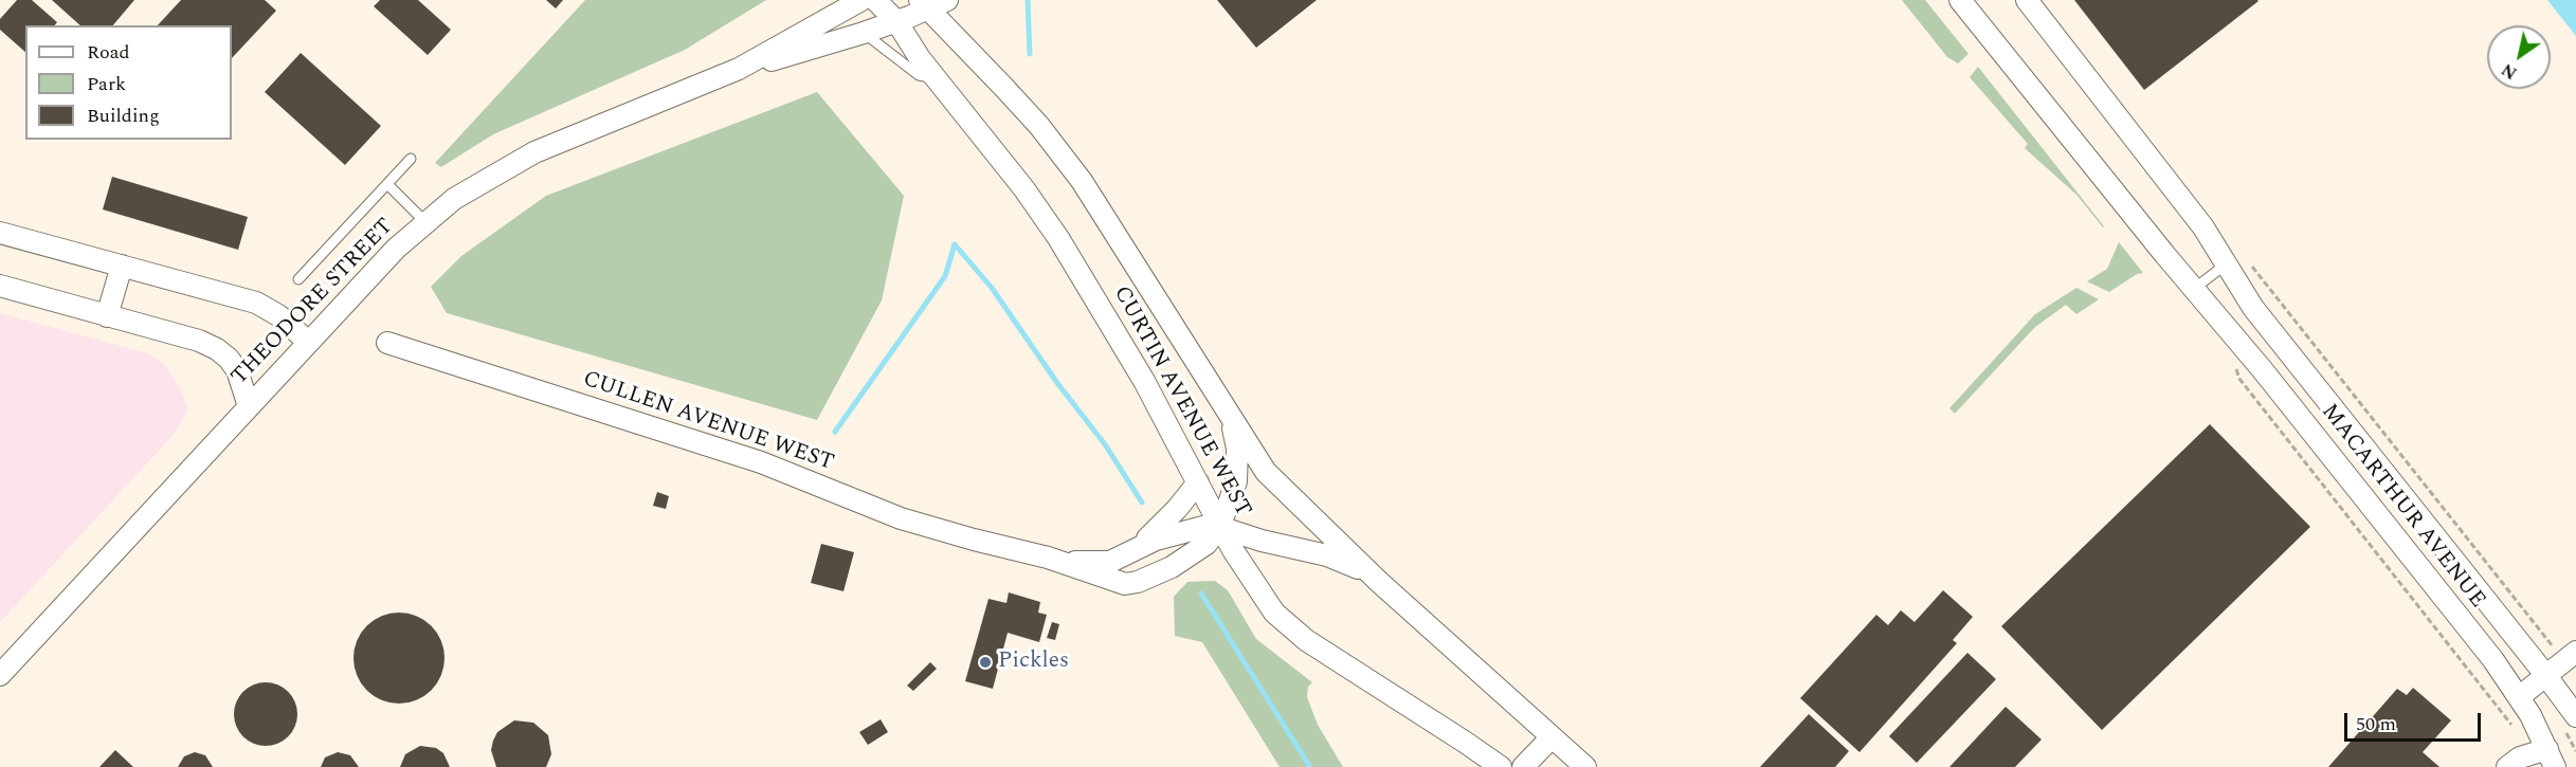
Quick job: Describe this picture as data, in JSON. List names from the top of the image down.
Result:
{
  "streets": {
    "street": [
      "THEODORE STREET",
      "CURTIN AVENUE WEST",
      "CULLEN AVENUE WEST",
      "MACARTHUR AVENUE"
    ]
  },
  "crossings": [
    ["THEODORE STREET", "CURTIN AVENUE WEST"],
    ["CURTIN AVENUE WEST", "CULLEN AVENUE WEST"]
  ],
  "places": ["Pickles"],
  "legend": ["Road", "Park", "Building"],
  "scale_bar": "50 m",
  "north": "bottom left"
}
